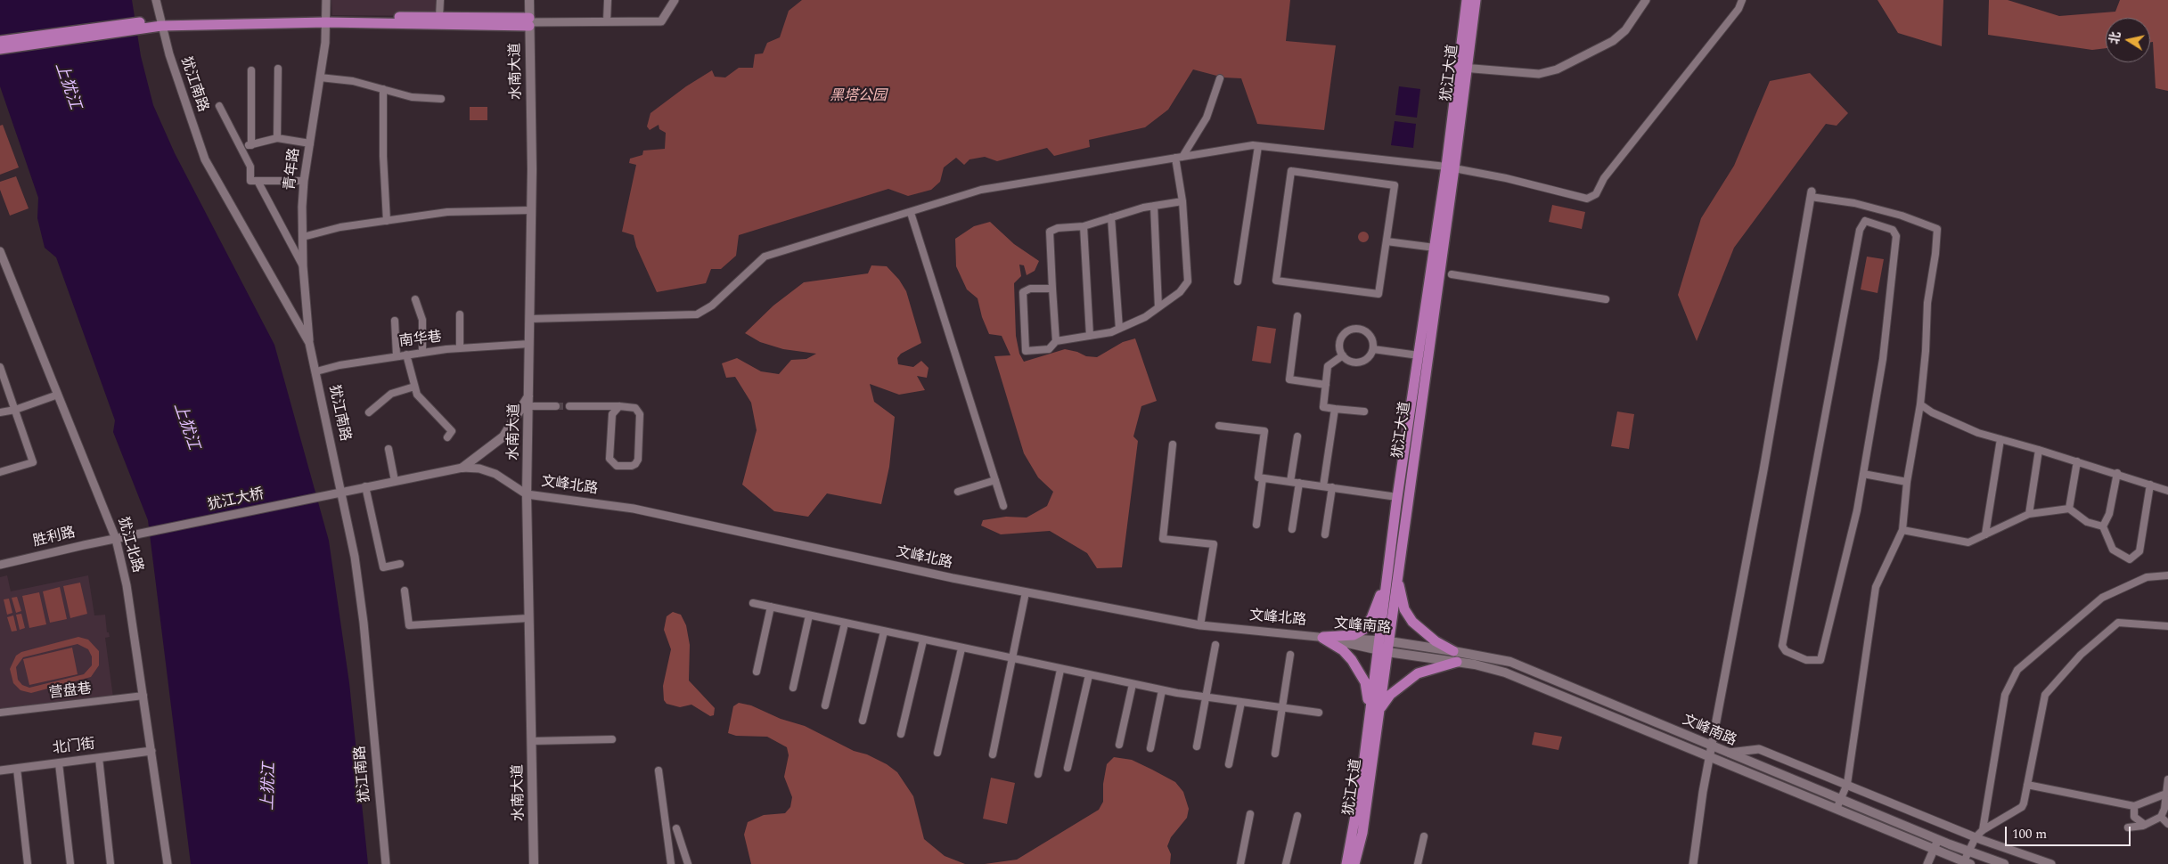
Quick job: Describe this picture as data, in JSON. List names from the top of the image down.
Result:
{
  "streets": {
    "main road": ["水南大道", "犹江大道", "文峰南路"],
    "street": [
      "犹江南路",
      "青年路",
      "南华巷",
      "文峰北路",
      "犹江大桥",
      "胜利路",
      "犹江北路",
      "营盘巷",
      "北门街"
    ]
  },
  "crossings": [
    ["水南大道", "南华巷"],
    ["水南大道", "文峰北路"],
    ["水南大道", "犹江大桥"],
    ["犹江大道", "文峰南路"],
    ["犹江南路", "青年路"],
    ["犹江南路", "南华巷"],
    ["犹江南路", "犹江大桥"],
    ["文峰北路", "犹江大桥"],
    ["文峰北路", "文峰南路"],
    ["犹江大桥", "胜利路"],
    ["犹江大桥", "犹江北路"],
    ["胜利路", "犹江北路"],
    ["犹江北路", "营盘巷"],
    ["犹江北路", "北门街"]
  ],
  "water": ["上犹江"],
  "parks": ["黑塔公园"],
  "scale_bar": "100 m",
  "north": "left"
}
